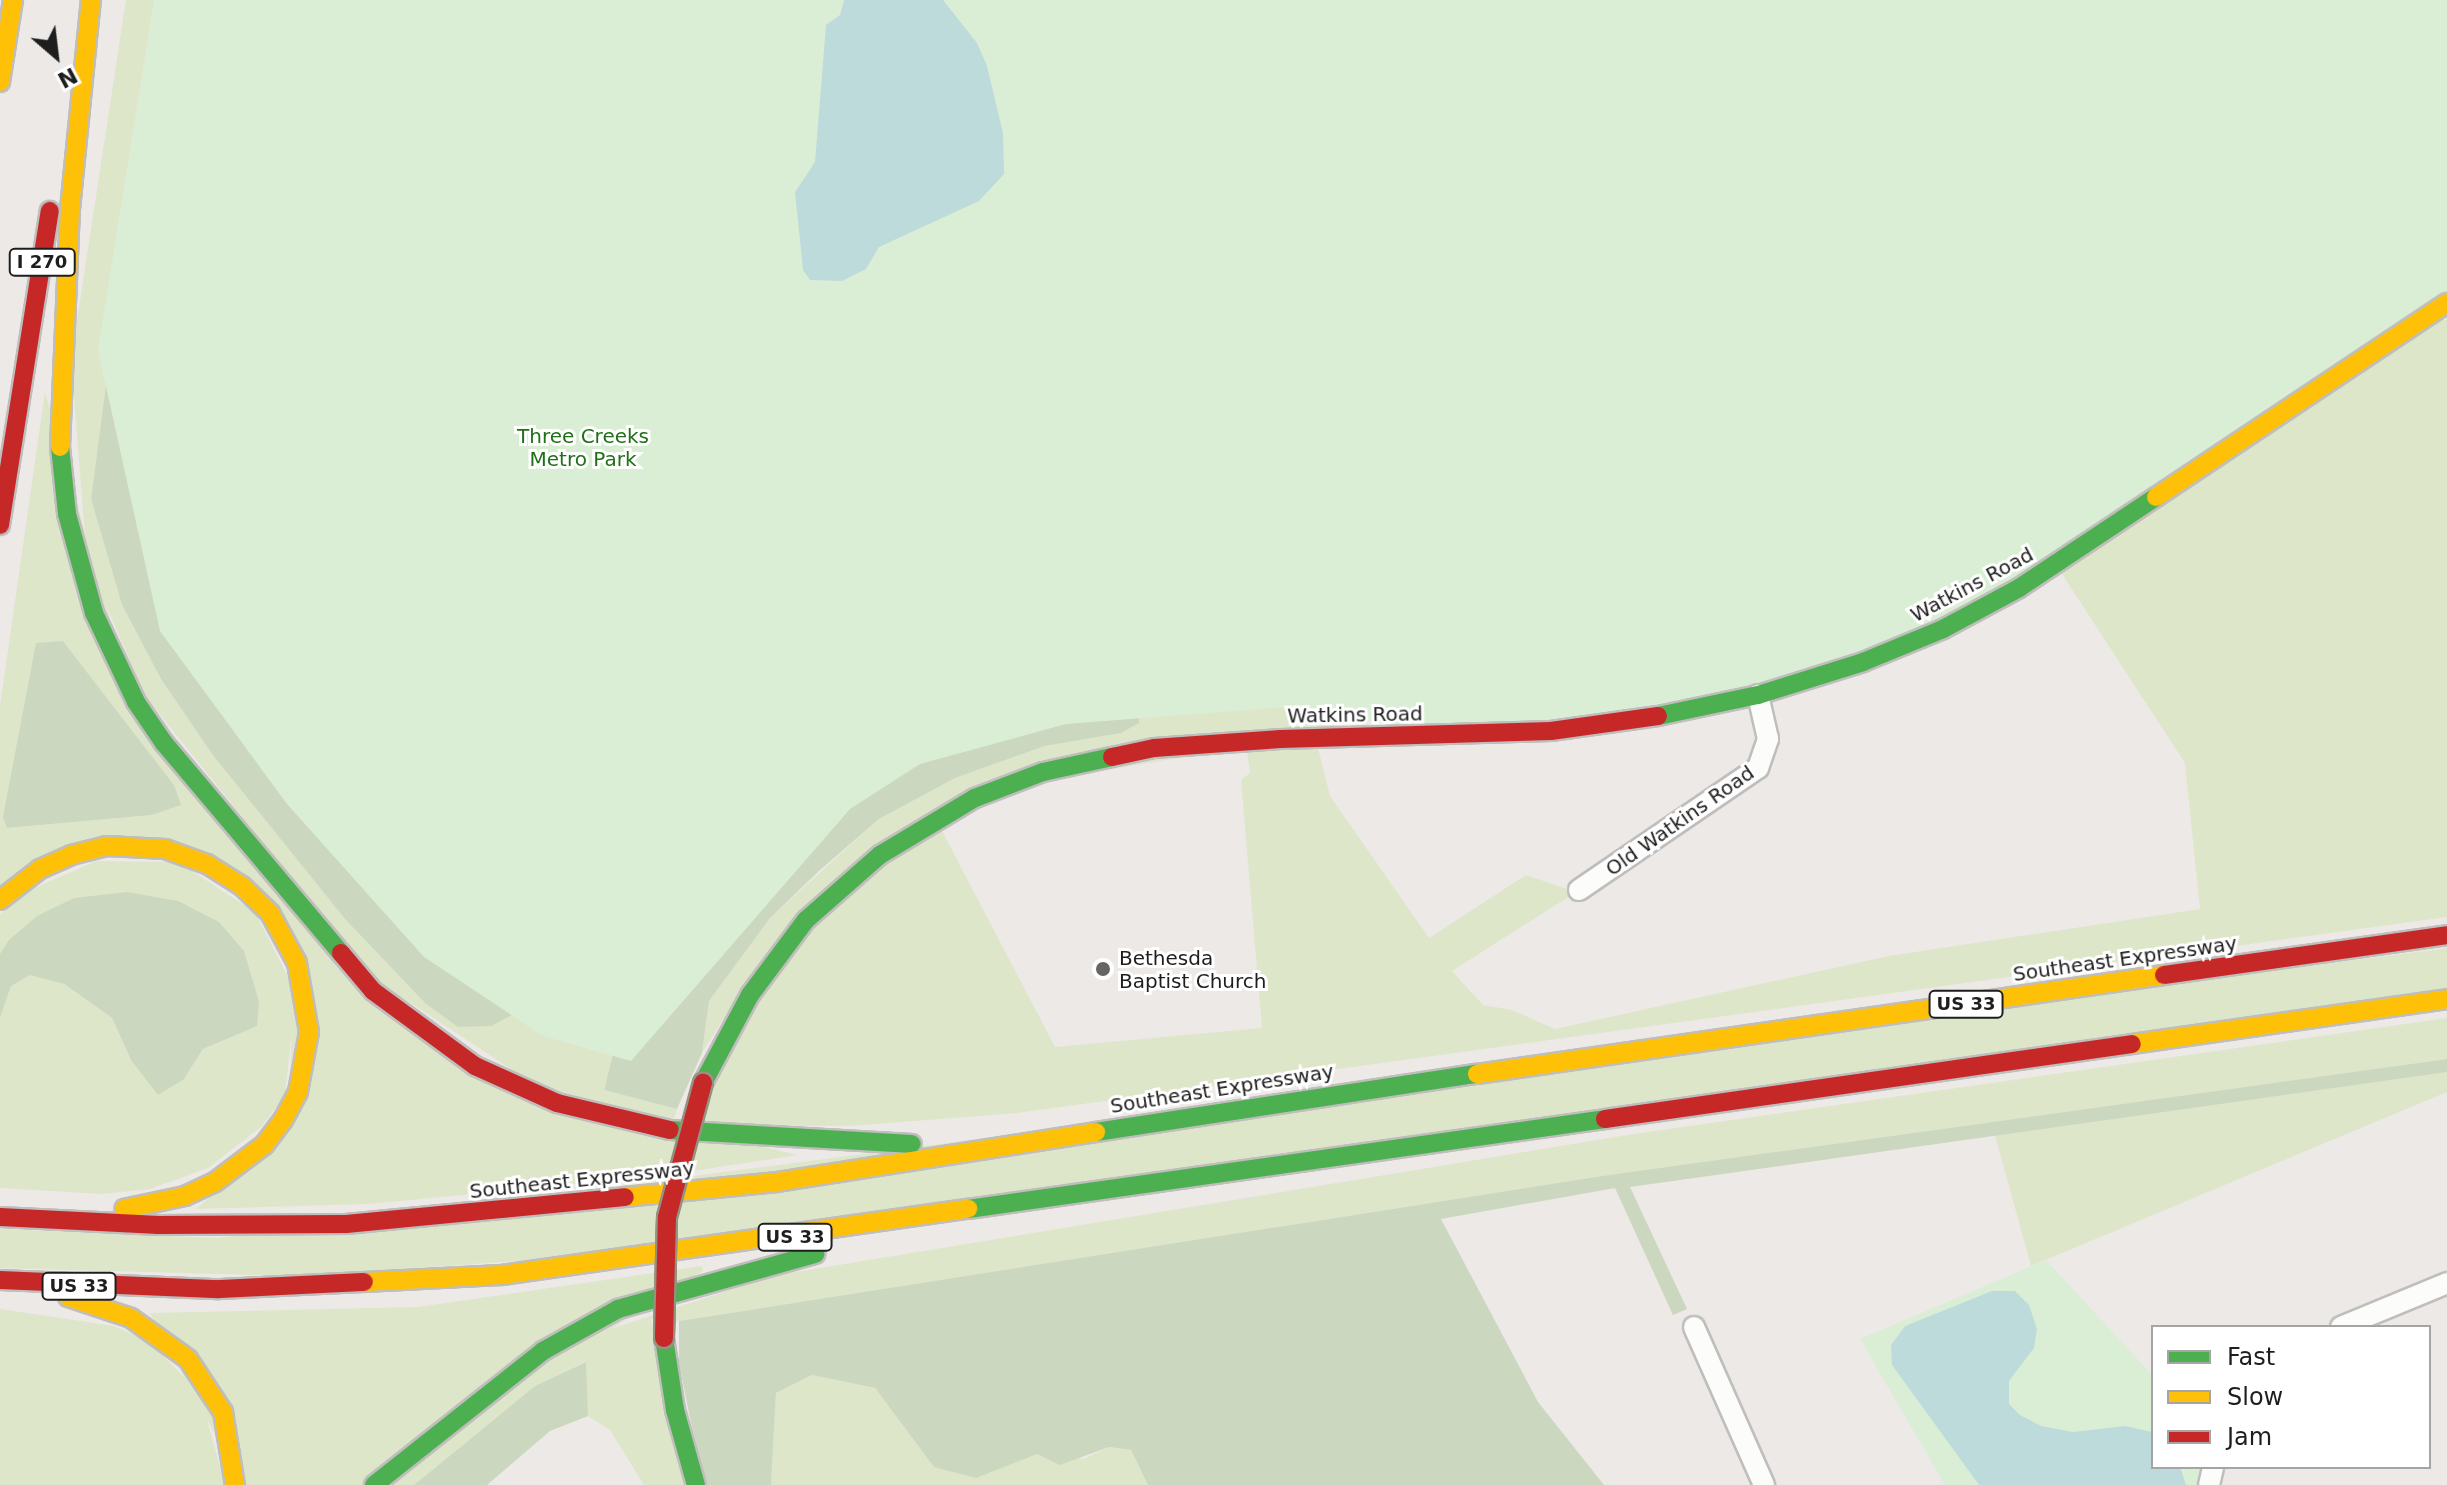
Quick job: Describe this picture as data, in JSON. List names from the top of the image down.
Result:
{
  "streets": {
    "main road": [
      "I 270",
      "Watkins Road",
      "Southeast Expressway",
      "US 33"
    ],
    "street": ["Old Watkins Road"]
  },
  "crossings": [
    ["Watkins Road", "Old Watkins Road"]
  ],
  "parks": ["Three Creeks Metro Park"],
  "places": ["Bethesda Baptist Church"],
  "legend": ["Fast", "Slow", "Jam"],
  "north": "bottom right"
}
